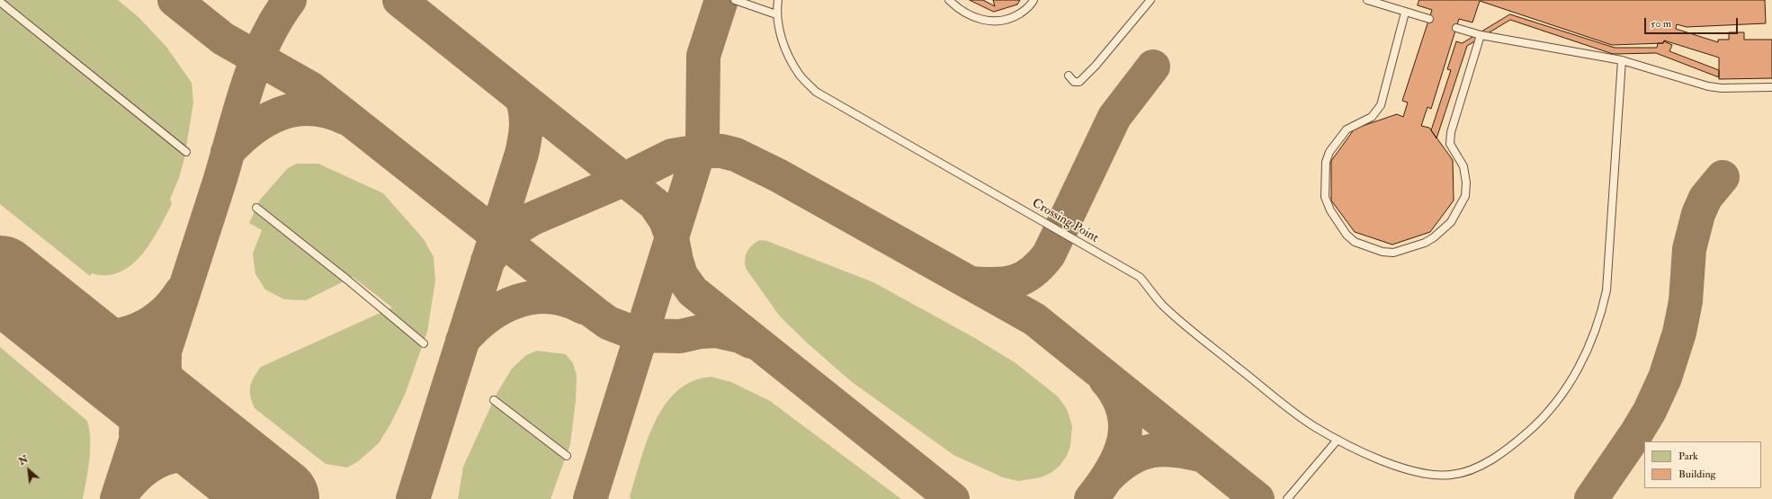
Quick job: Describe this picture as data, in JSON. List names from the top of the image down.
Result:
{
  "streets": {
    "lane": ["Crossing Point"]
  },
  "legend": ["Park", "Building"],
  "scale_bar": "50 m",
  "north": "top left"
}
